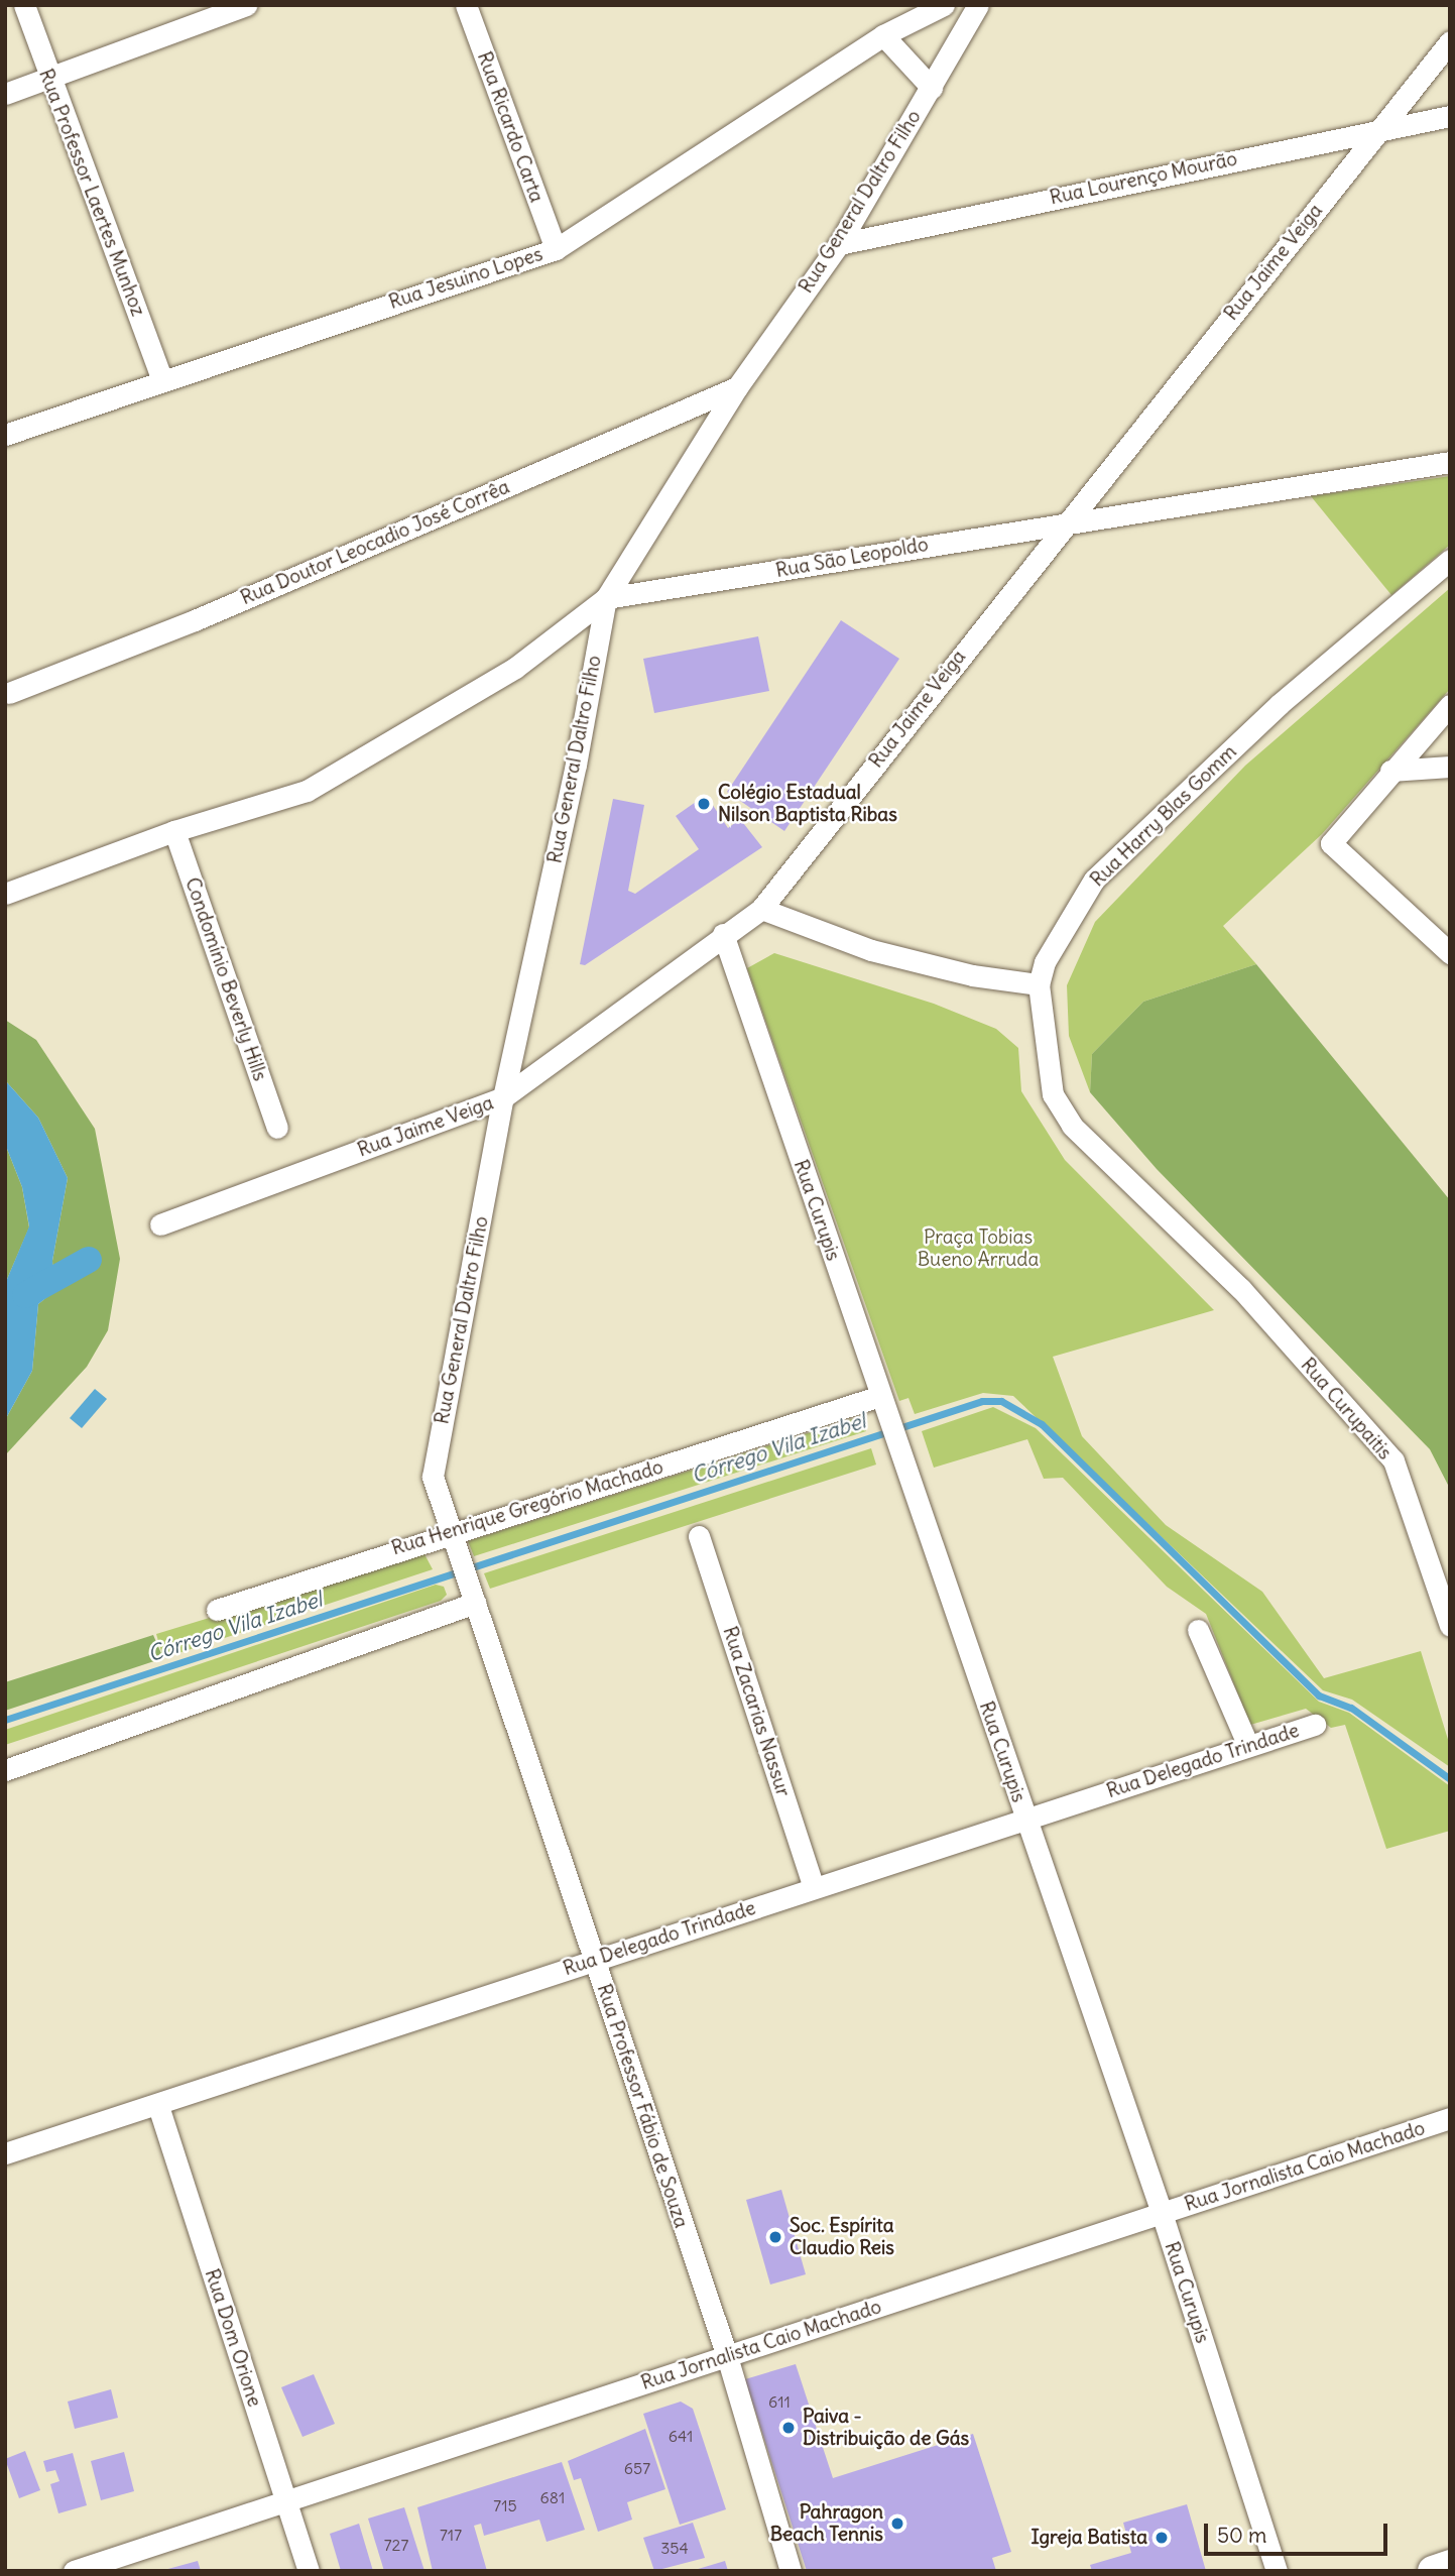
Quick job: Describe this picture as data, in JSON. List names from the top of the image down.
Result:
{
  "streets": {
    "street": [
      "Rua Ricardo Carta",
      "Rua Lourenço Mourão",
      "Rua Professor Laertes Munhoz",
      "Rua General Daltro Filho",
      "Rua Jaime Veiga",
      "Rua Jesuino Lopes",
      "Rua Doutor Leocadio José Corrêa",
      "Rua São Leopoldo",
      "Rua Harry Blas Gomm",
      "Condomínio Beverly Hills",
      "Rua Curupis",
      "Rua Curupaitis",
      "Rua Henrique Gregório Machado",
      "Rua Zacarias Nassur",
      "Rua Delegado Trindade",
      "Rua Professor Fábio de Souza",
      "Rua Jornalista Caio Machado",
      "Rua Dom Orione"
    ]
  },
  "crossings": [
    ["Rua Ricardo Carta", "Rua Jesuino Lopes"],
    ["Rua Lourenço Mourão", "Rua General Daltro Filho"],
    ["Rua Lourenço Mourão", "Rua Jaime Veiga"],
    ["Rua Professor Laertes Munhoz", "Rua Jesuino Lopes"],
    ["Rua General Daltro Filho", "Rua Jaime Veiga"],
    ["Rua General Daltro Filho", "Rua Doutor Leocadio José Corrêa"],
    ["Rua General Daltro Filho", "Rua São Leopoldo"],
    ["Rua General Daltro Filho", "Rua Henrique Gregório Machado"],
    ["Rua General Daltro Filho", "Rua Professor Fábio de Souza"],
    ["Rua Jaime Veiga", "Rua São Leopoldo"],
    ["Rua Jaime Veiga", "Rua Curupis"],
    ["Rua São Leopoldo", "Condomínio Beverly Hills"],
    ["Rua Harry Blas Gomm", "Rua Curupaitis"],
    ["Rua Curupis", "Rua Henrique Gregório Machado"],
    ["Rua Curupis", "Rua Delegado Trindade"],
    ["Rua Curupis", "Rua Jornalista Caio Machado"],
    ["Rua Zacarias Nassur", "Rua Delegado Trindade"],
    ["Rua Delegado Trindade", "Rua Professor Fábio de Souza"],
    ["Rua Delegado Trindade", "Rua Dom Orione"],
    ["Rua Professor Fábio de Souza", "Rua Jornalista Caio Machado"],
    ["Rua Jornalista Caio Machado", "Rua Dom Orione"]
  ],
  "water": ["Córrego Vila Izabel"],
  "parks": ["Praça Tobias Bueno Arruda"],
  "places": [
    "Colégio Estadual Nilson Baptista Ribas",
    "Soc. Espírita Claudio Reis",
    "Paiva - Distribuição de Gás",
    "Pahragon Beach Tennis",
    "Igreja Batista"
  ],
  "house_numbers": [
    "611",
    "641",
    "657",
    "681",
    "715",
    "717",
    "727",
    "354"
  ],
  "scale_bar": "50 m"
}
